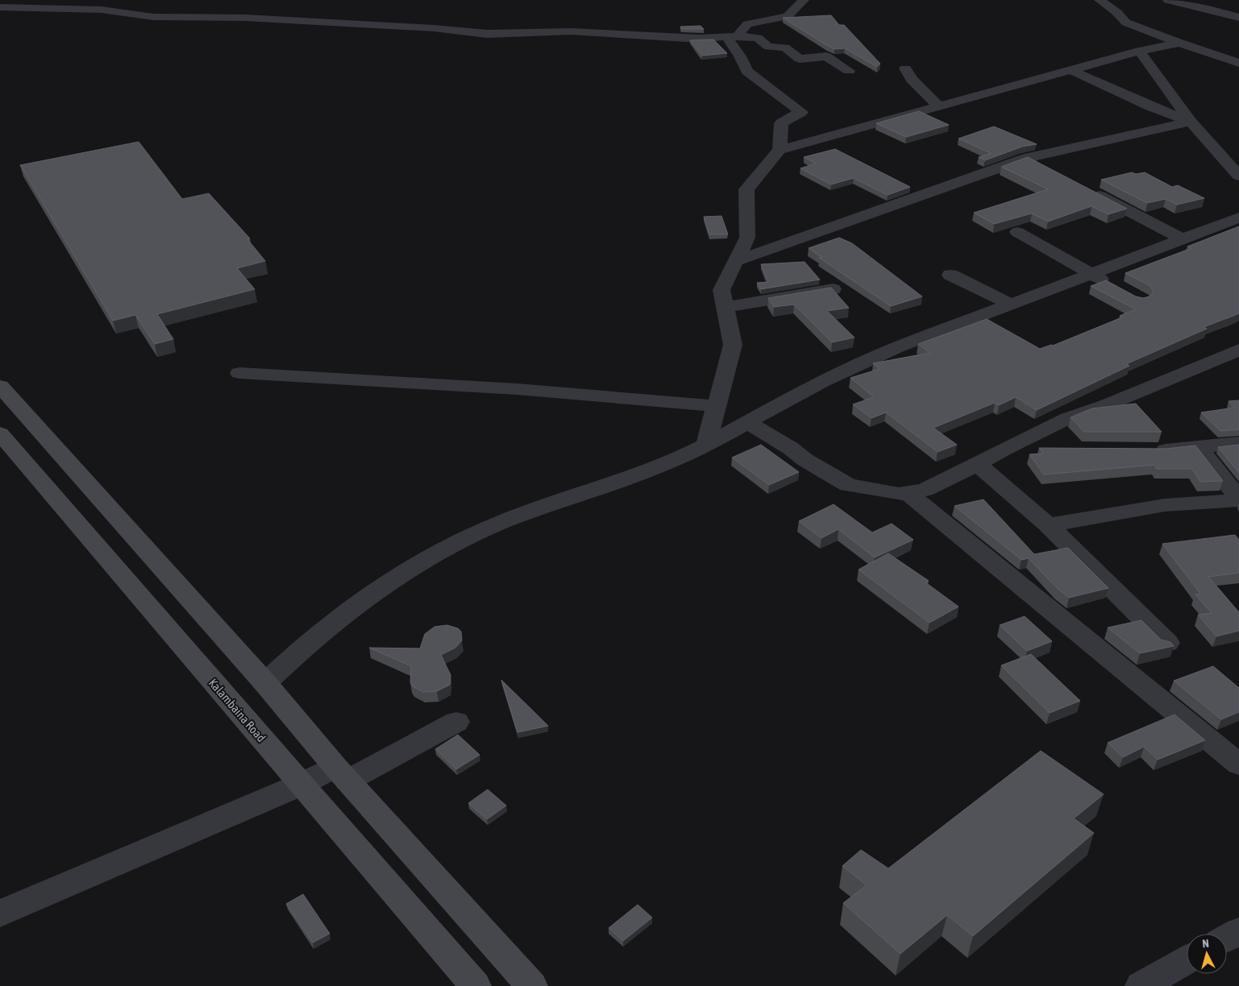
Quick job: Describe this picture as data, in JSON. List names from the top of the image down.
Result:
{
  "streets": {
    "main road": ["Kalambaina Road"]
  },
  "north": "top"
}
